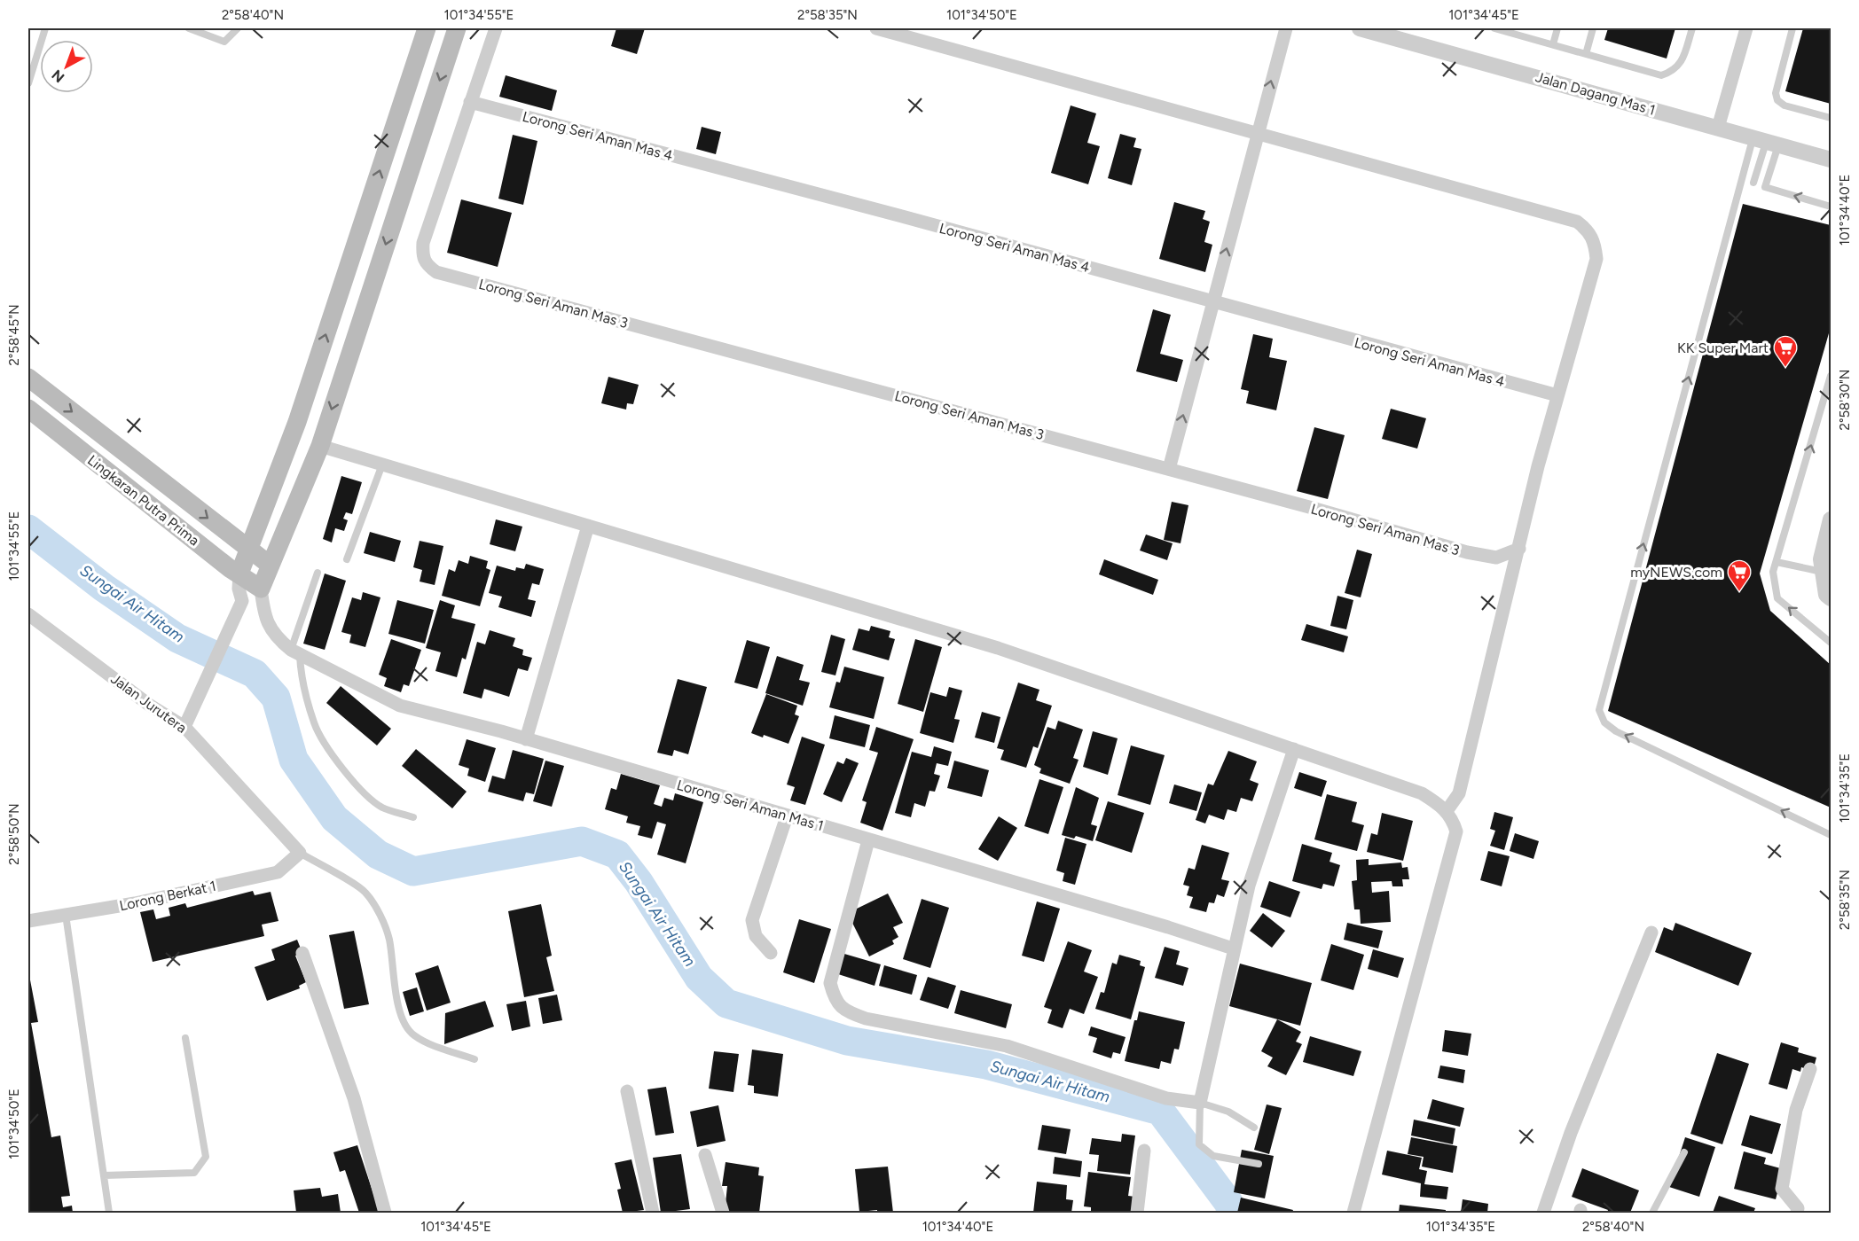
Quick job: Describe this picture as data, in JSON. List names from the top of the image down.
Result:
{
  "streets": {
    "main road": ["Lingkaran Putra Prima"],
    "street": [
      "Jalan Dagang Mas 1",
      "Lorong Seri Aman Mas 4",
      "Lorong Seri Aman Mas 3",
      "Jalan Jurutera",
      "Lorong Seri Aman Mas 1",
      "Lorong Berkat 1"
    ]
  },
  "crossings": [
    ["Lorong Seri Aman Mas 4", "Lorong Seri Aman Mas 3"],
    ["Lingkaran Putra Prima", "Lorong Seri Aman Mas 1"],
    ["Jalan Jurutera", "Lorong Berkat 1"]
  ],
  "water": ["Sungai Air Hitam"],
  "places": {
    "supermarket": ["KK Super Mart", "myNEWS.com"]
  },
  "north": "bottom left",
  "coordinates": [
    "2°58'40\"N",
    "101°34'55\"E",
    "2°58'35\"N",
    "101°34'50\"E",
    "101°34'45\"E",
    "101°34'40\"E",
    "2°58'45\"N",
    "2°58'30\"N",
    "101°34'35\"E",
    "2°58'50\"N"
  ]
}
